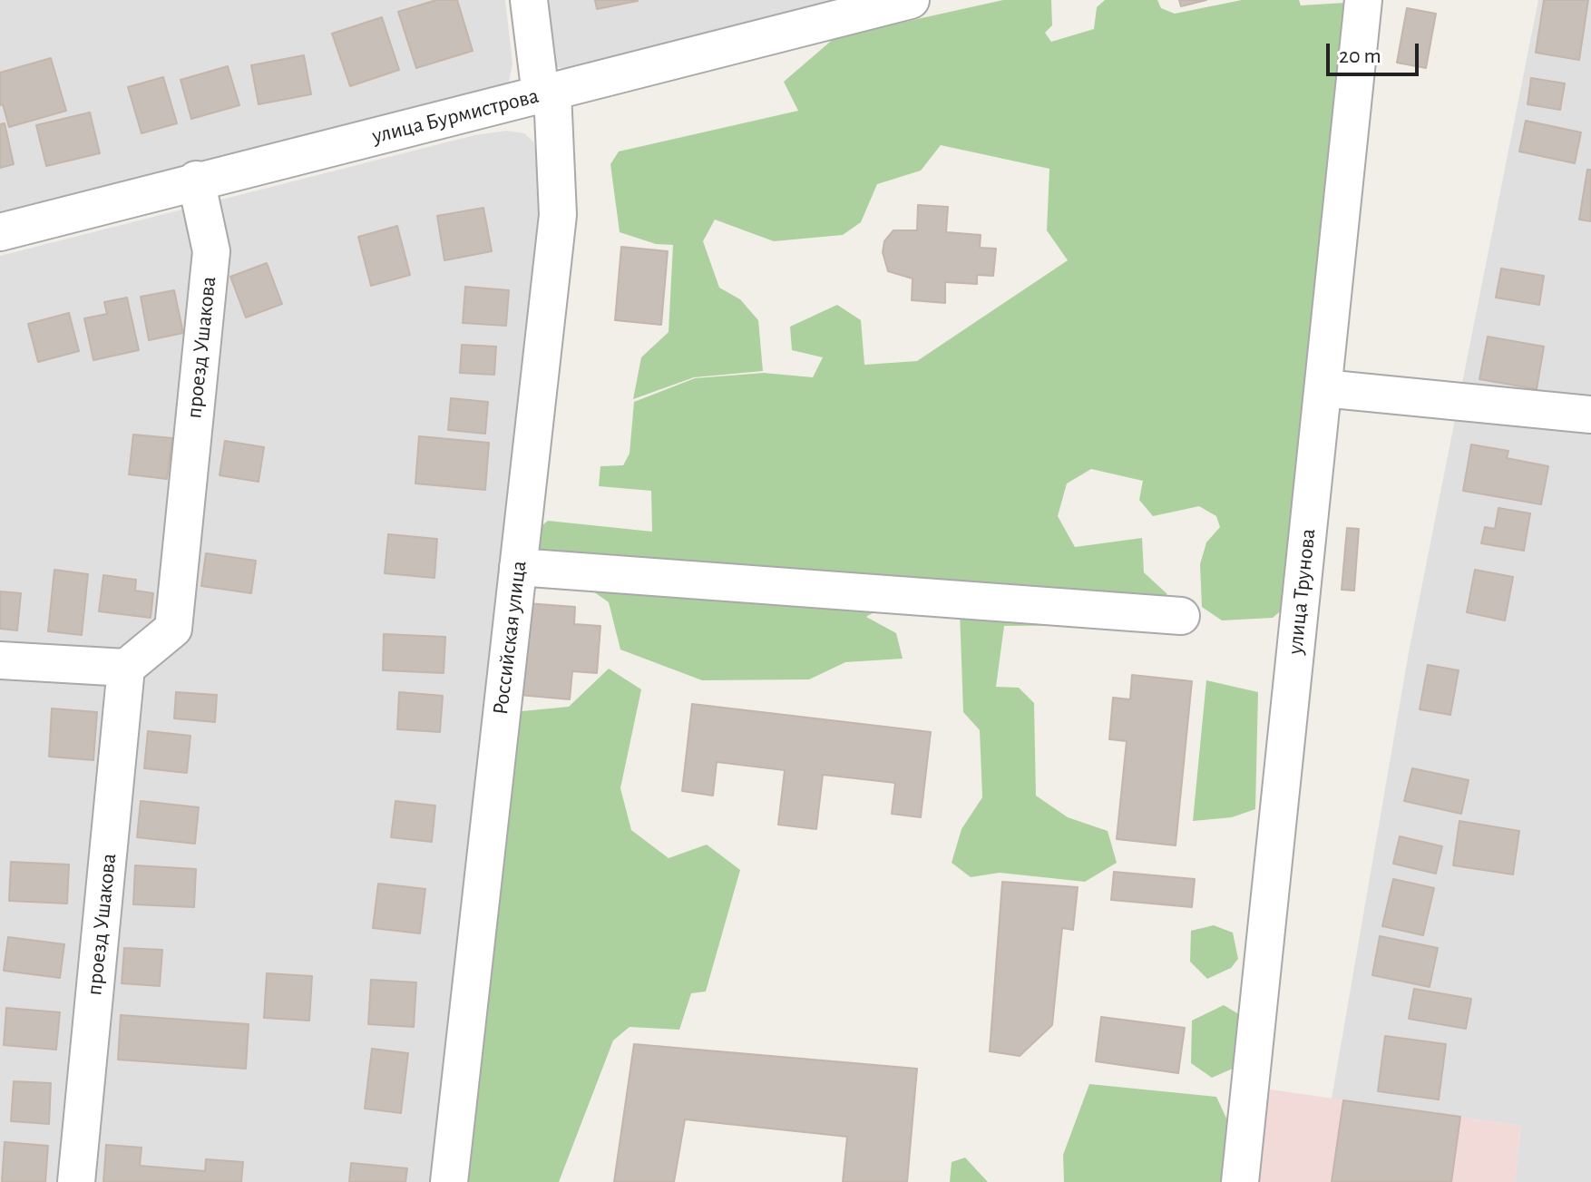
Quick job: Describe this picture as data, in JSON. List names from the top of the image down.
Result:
{
  "streets": {
    "street": [
      "улица Бурмистрова",
      "проезд Ушакова",
      "улица Трунова",
      "Российская улица"
    ]
  },
  "crossings": [
    ["улица Бурмистрова", "проезд Ушакова"],
    ["улица Бурмистрова", "Российская улица"]
  ],
  "scale_bar": "20 m"
}
